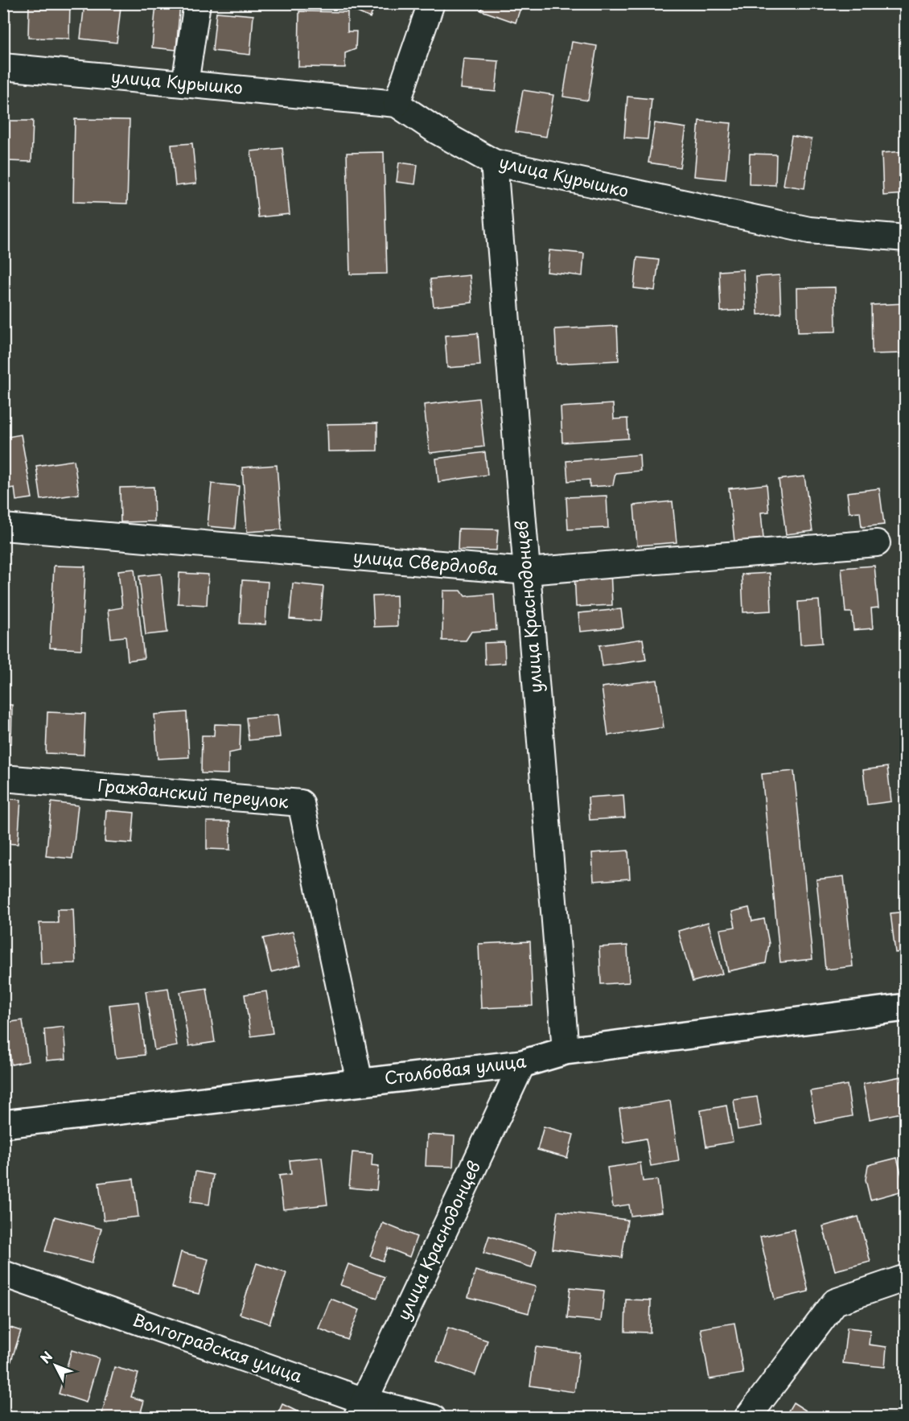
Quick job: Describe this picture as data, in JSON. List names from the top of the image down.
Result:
{
  "streets": {
    "street": [
      "улица Курышко",
      "улица Свердлова",
      "улица Краснодонцев",
      "Гражданский переулок",
      "Столбовая улица",
      "Волгоградская улица"
    ]
  },
  "crossings": [
    ["улица Курышко", "улица Краснодонцев"],
    ["улица Свердлова", "улица Краснодонцев"],
    ["улица Краснодонцев", "Столбовая улица"],
    ["улица Краснодонцев", "Волгоградская улица"],
    ["Гражданский переулок", "Столбовая улица"]
  ],
  "north": "top left"
}
